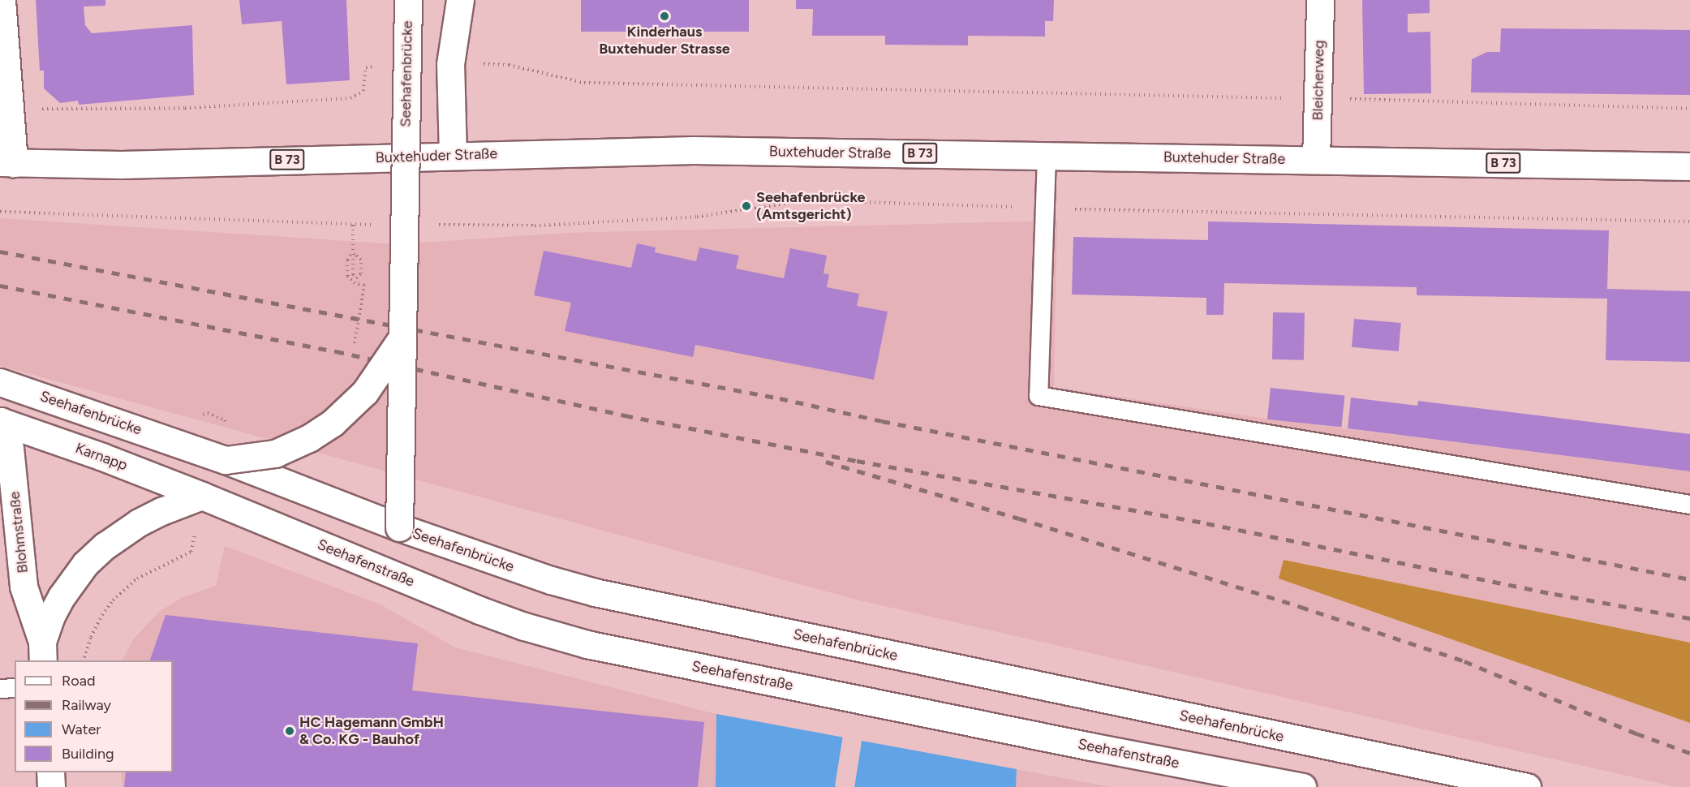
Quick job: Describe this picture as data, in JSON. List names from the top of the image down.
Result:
{
  "streets": {
    "main road": [
      "Seehafenbrücke",
      "Bleicherweg",
      "Buxtehuder Straße",
      "B 73",
      "Karnapp",
      "Blohmstraße",
      "Seehafenstraße"
    ]
  },
  "crossings": [
    ["Bleicherweg", "Buxtehuder Straße"],
    ["Karnapp", "Blohmstraße"],
    ["Karnapp", "Seehafenstraße"],
    ["Blohmstraße", "Seehafenstraße"]
  ],
  "places": ["Kinderhaus Buxtehuder Strasse", "Seehafenbrücke (Amtsgericht)", "HC Hagemann GmbH & Co. KG - Bauhof"],
  "legend": [
    "Road",
    "Railway",
    "Water",
    "Building"
  ]
}
